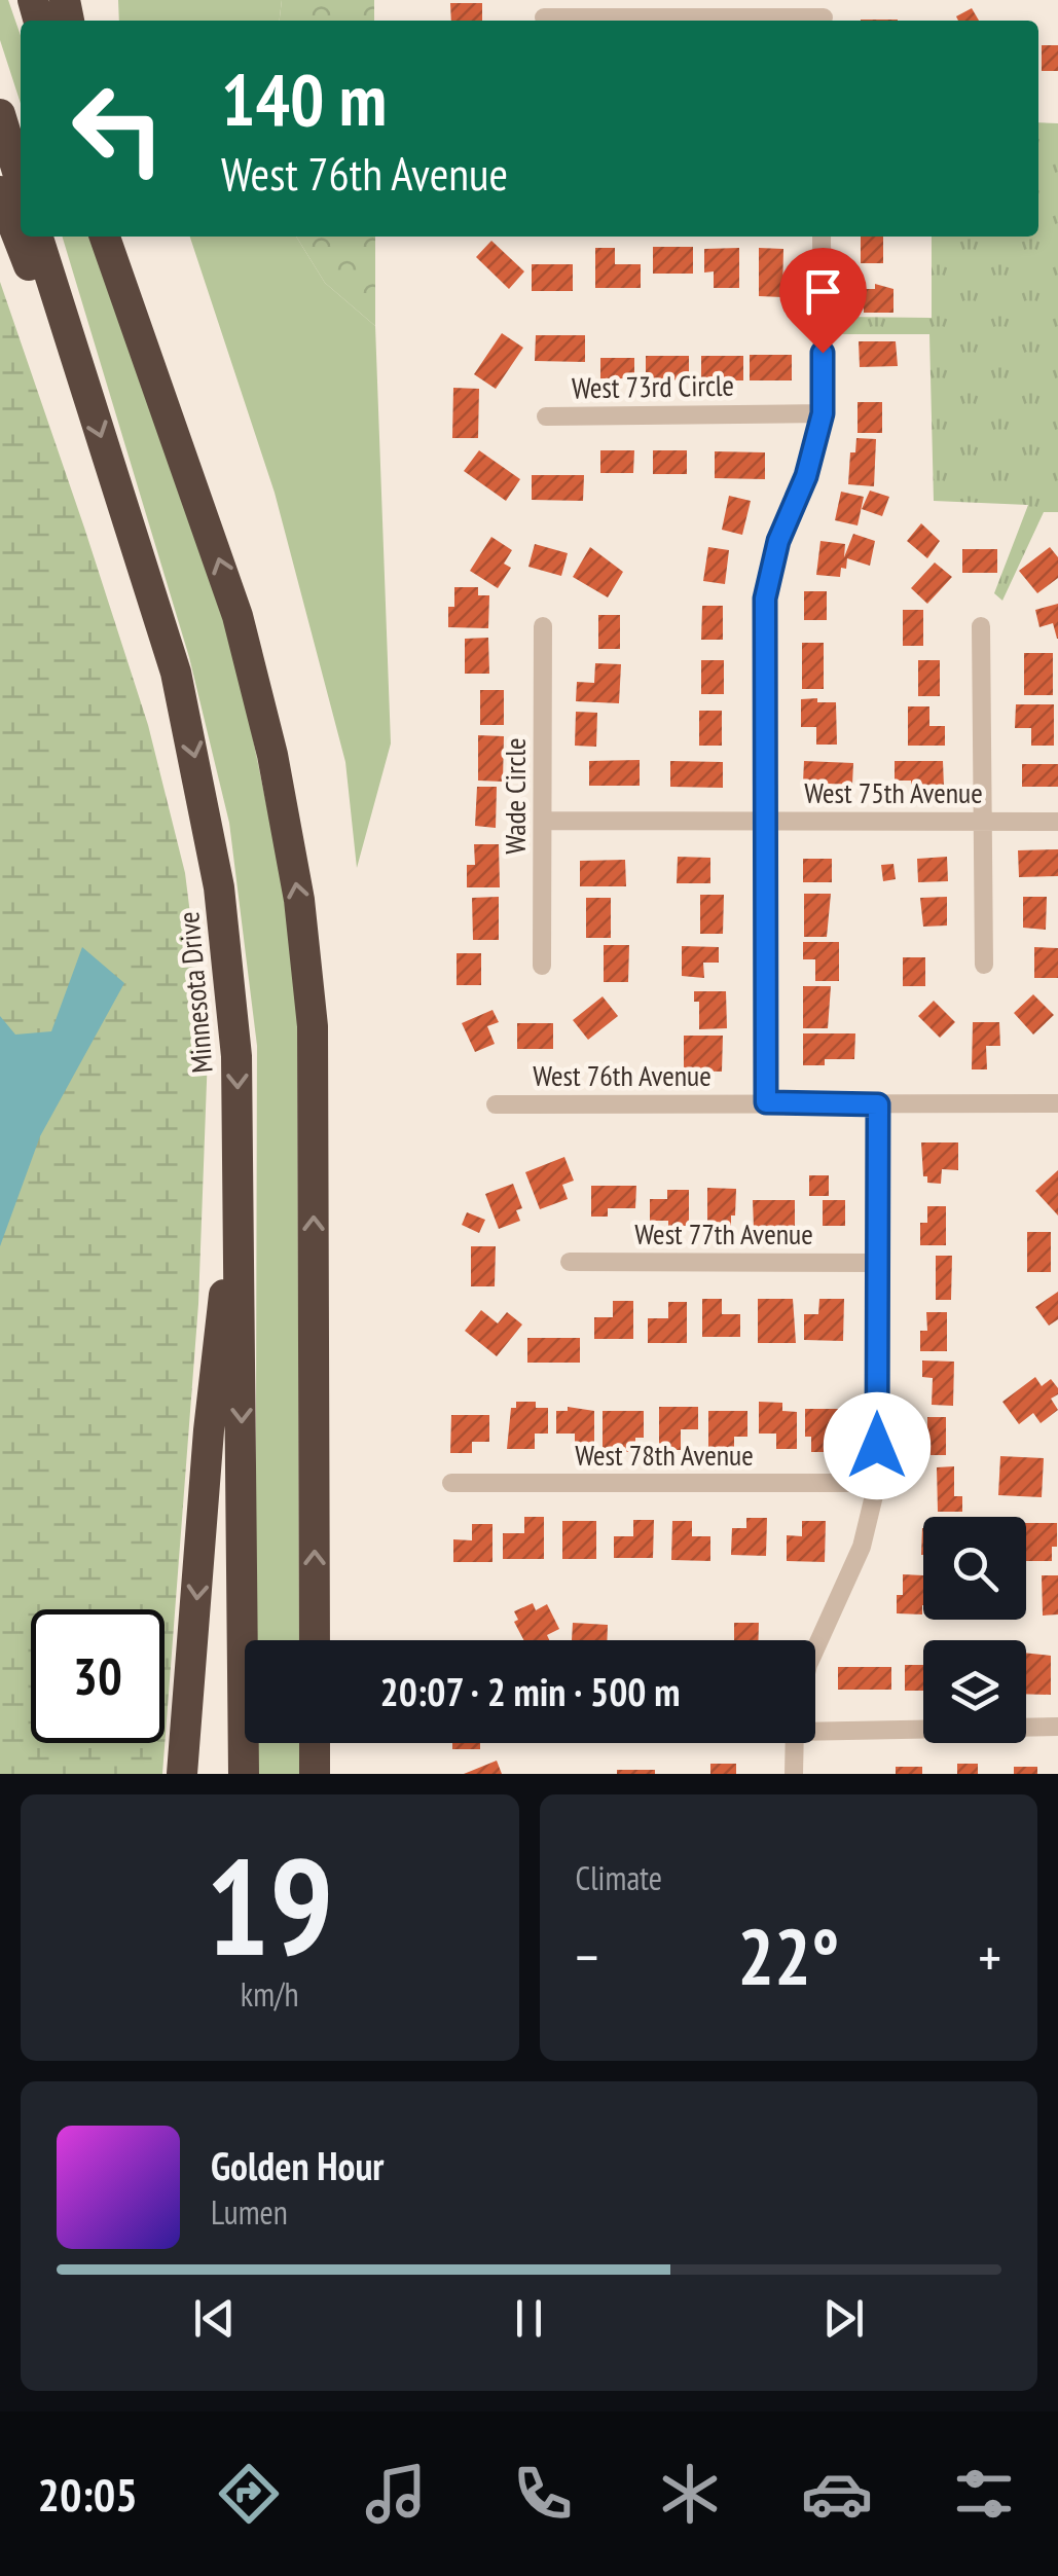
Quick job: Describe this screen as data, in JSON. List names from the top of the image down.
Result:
{
  "streets": {
    "highway": ["Minnesota Drive"],
    "street": [
      "West 73rd Circle",
      "West 75th Avenue",
      "Wade Circle",
      "West 76th Avenue",
      "West 77th Avenue",
      "West 78th Avenue"
    ]
  },
  "crossings": [
    ["West 75th Avenue", "Wade Circle"]
  ],
  "page": {
    "turn": ["140 m", "West 76th Avenue"],
    "limit": "30",
    "trip": "20:07 · 2 min · 500 m",
    "tile": [
      ["19", "km/h"],
      "Climate"
    ],
    "heat": ["−", "22°", "+"],
    "song": ["Golden Hour", "Lumen"],
    "tabs": "20:05"
  }
}
